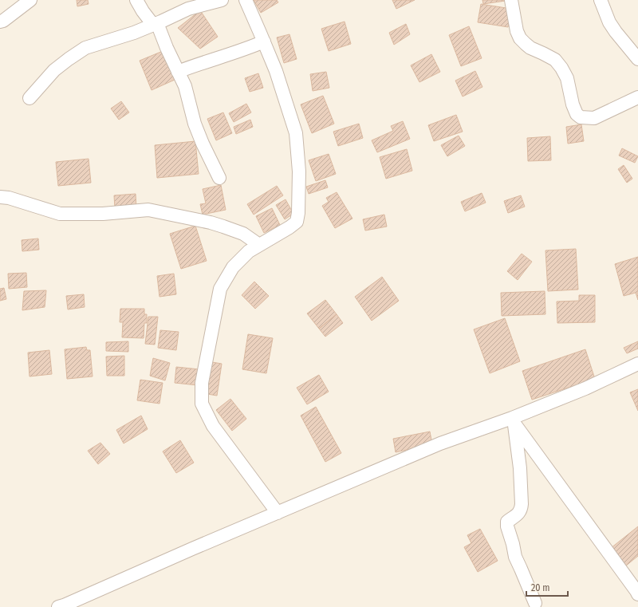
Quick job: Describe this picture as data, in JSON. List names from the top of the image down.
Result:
{
  "scale_bar": "20 m"
}
